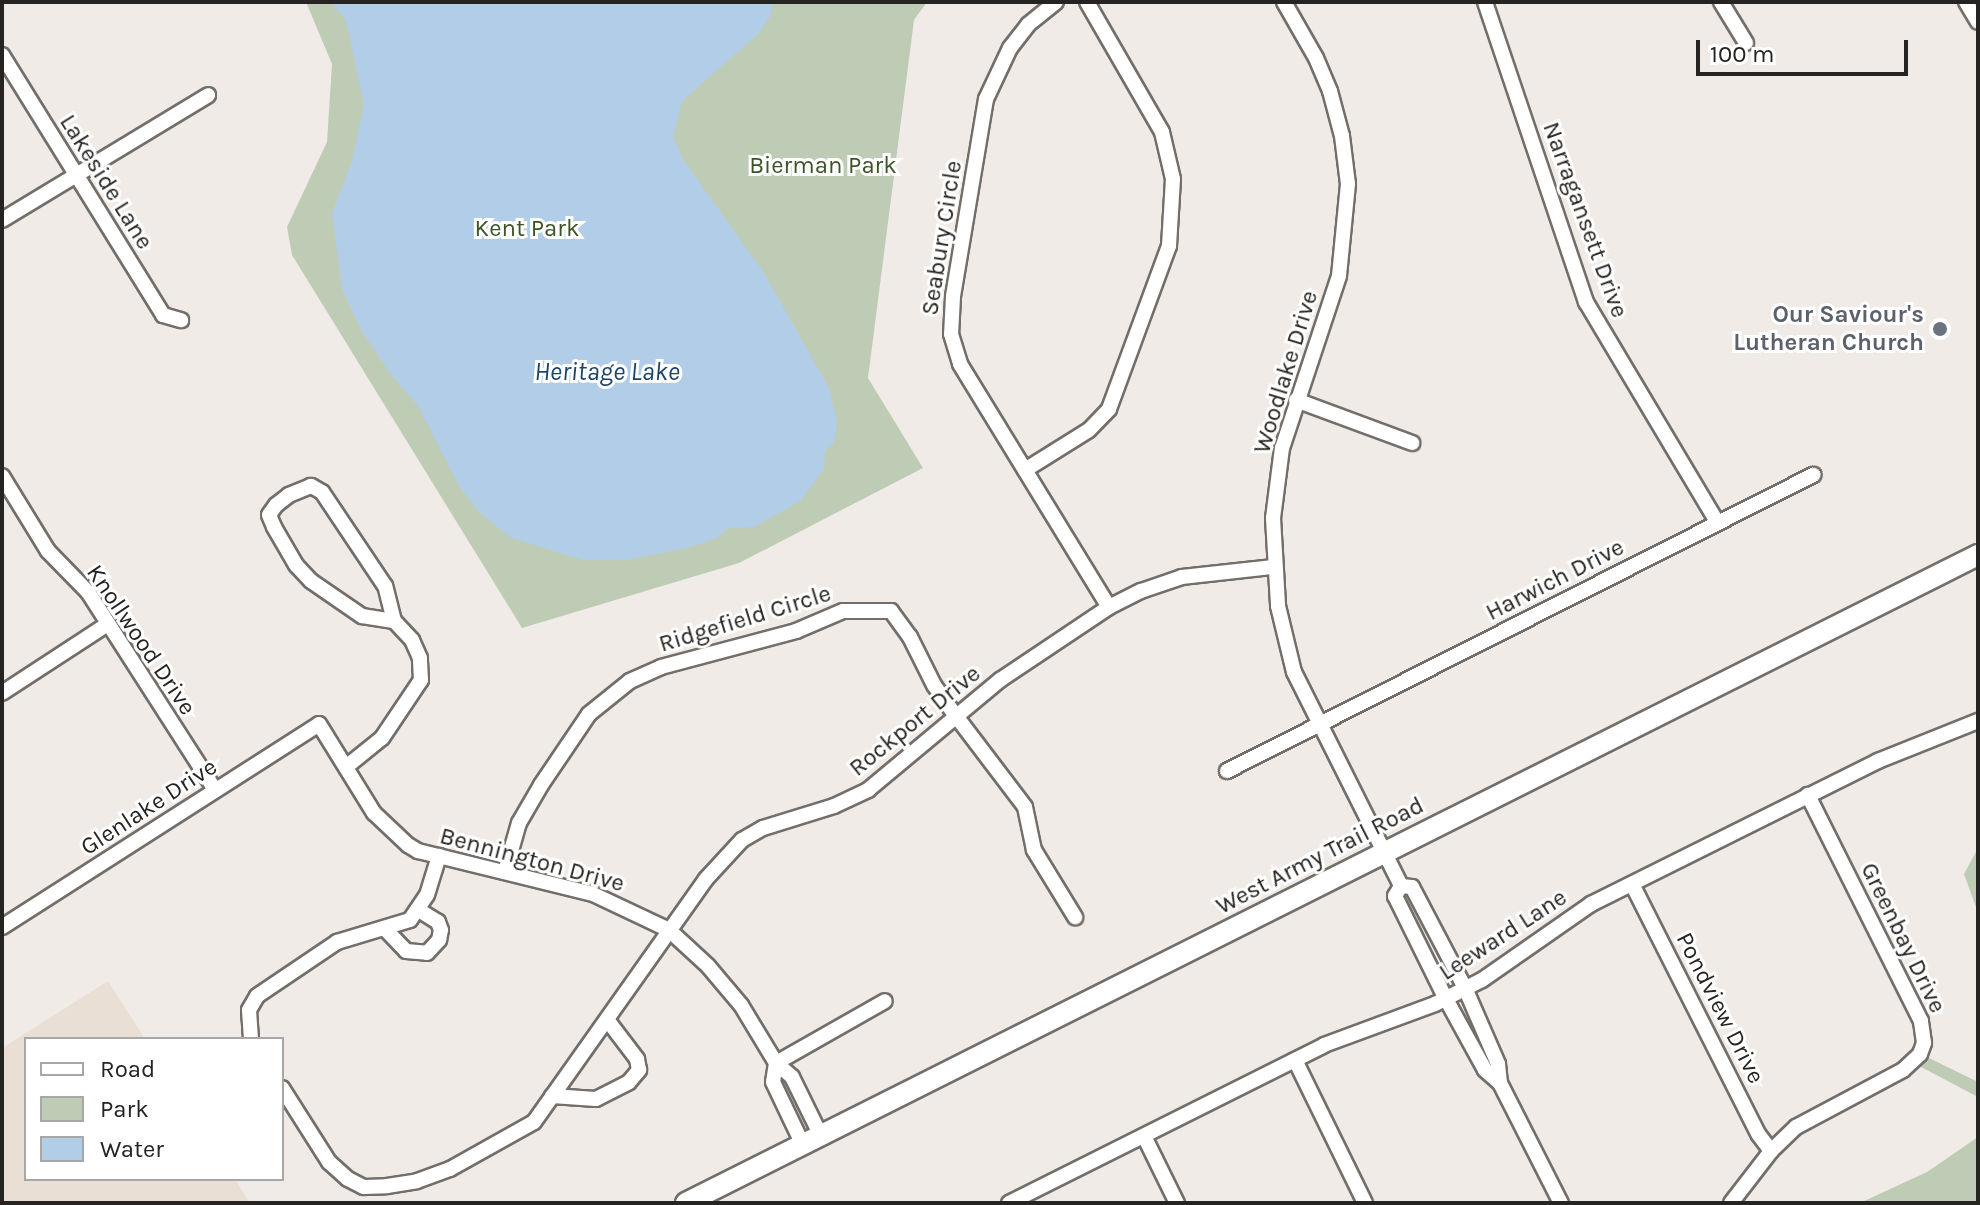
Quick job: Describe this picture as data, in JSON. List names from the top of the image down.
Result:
{
  "streets": {
    "main road": ["West Army Trail Road"],
    "street": [
      "Lakeside Lane",
      "Narragansett Drive",
      "Seabury Circle",
      "Woodlake Drive",
      "Harwich Drive",
      "Ridgefield Circle",
      "Knollwood Drive",
      "Rockport Drive",
      "Glenlake Drive",
      "Bennington Drive",
      "Leeward Lane",
      "Greenbay Drive",
      "Pondview Drive"
    ]
  },
  "crossings": [
    ["Narragansett Drive", "Harwich Drive"],
    ["Seabury Circle", "Rockport Drive"],
    ["Woodlake Drive", "Harwich Drive"],
    ["Woodlake Drive", "Rockport Drive"],
    ["Woodlake Drive", "West Army Trail Road"],
    ["Woodlake Drive", "Leeward Lane"],
    ["Ridgefield Circle", "Rockport Drive"],
    ["Ridgefield Circle", "Bennington Drive"],
    ["Knollwood Drive", "Glenlake Drive"],
    ["Rockport Drive", "Bennington Drive"],
    ["Glenlake Drive", "Bennington Drive"],
    ["West Army Trail Road", "Bennington Drive"],
    ["Leeward Lane", "Greenbay Drive"],
    ["Leeward Lane", "Pondview Drive"],
    ["Greenbay Drive", "Pondview Drive"]
  ],
  "water": ["Heritage Lake"],
  "parks": ["Bierman Park", "Kent Park"],
  "places": ["Our Saviour's Lutheran Church"],
  "legend": ["Road", "Park", "Water"],
  "scale_bar": "100 m"
}
